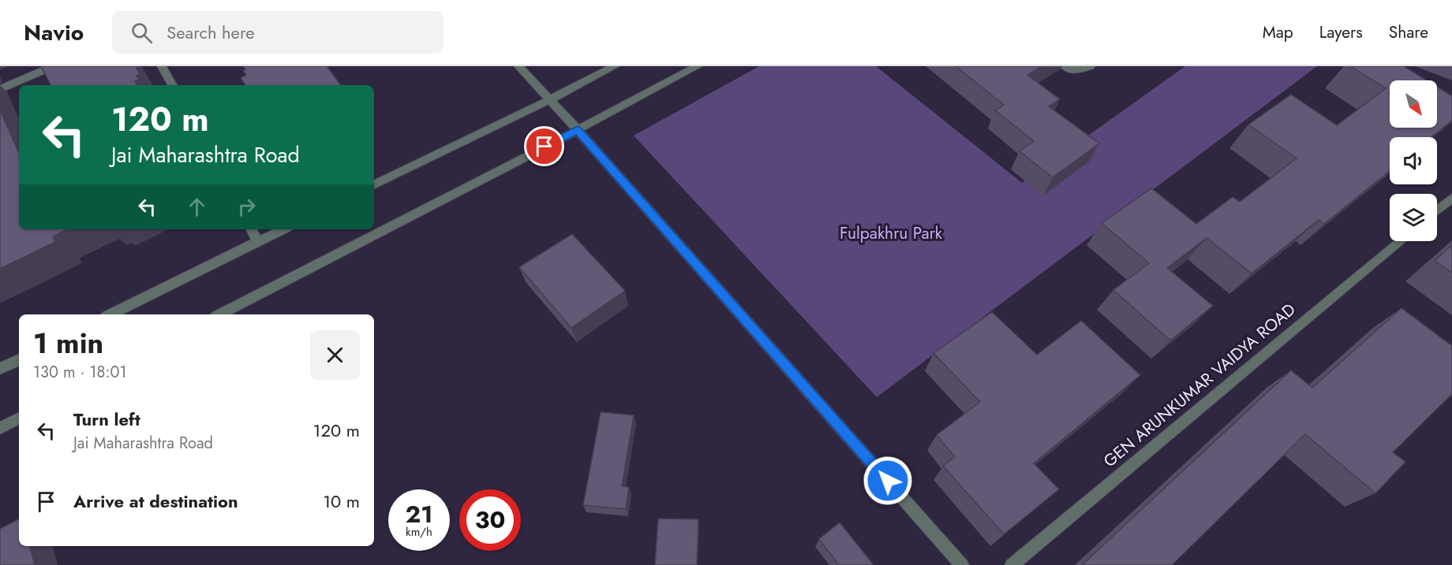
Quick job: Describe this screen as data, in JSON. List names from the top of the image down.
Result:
{
  "streets": {
    "street": ["GEN ARUNKUMAR VAIDYA ROAD"]
  },
  "parks": ["Fulpakhru Park"],
  "north": "bottom right",
  "page": {
    "header": "Navio",
    "search": "Search here",
    "nav": ["Map", "Layers", "Share"],
    "turn": ["120 m", "Jai Maharashtra Road"],
    "heading": ["1 min", "130 m · 18:01"],
    "list": [
      {
        "name": "Turn left",
        "note": "Jai Maharashtra Road",
        "value": "120 m"
      },
      {
        "name": "Arrive at destination",
        "value": "10 m"
      }
    ],
    "speed": "21 km/h",
    "limit": "30"
  }
}
